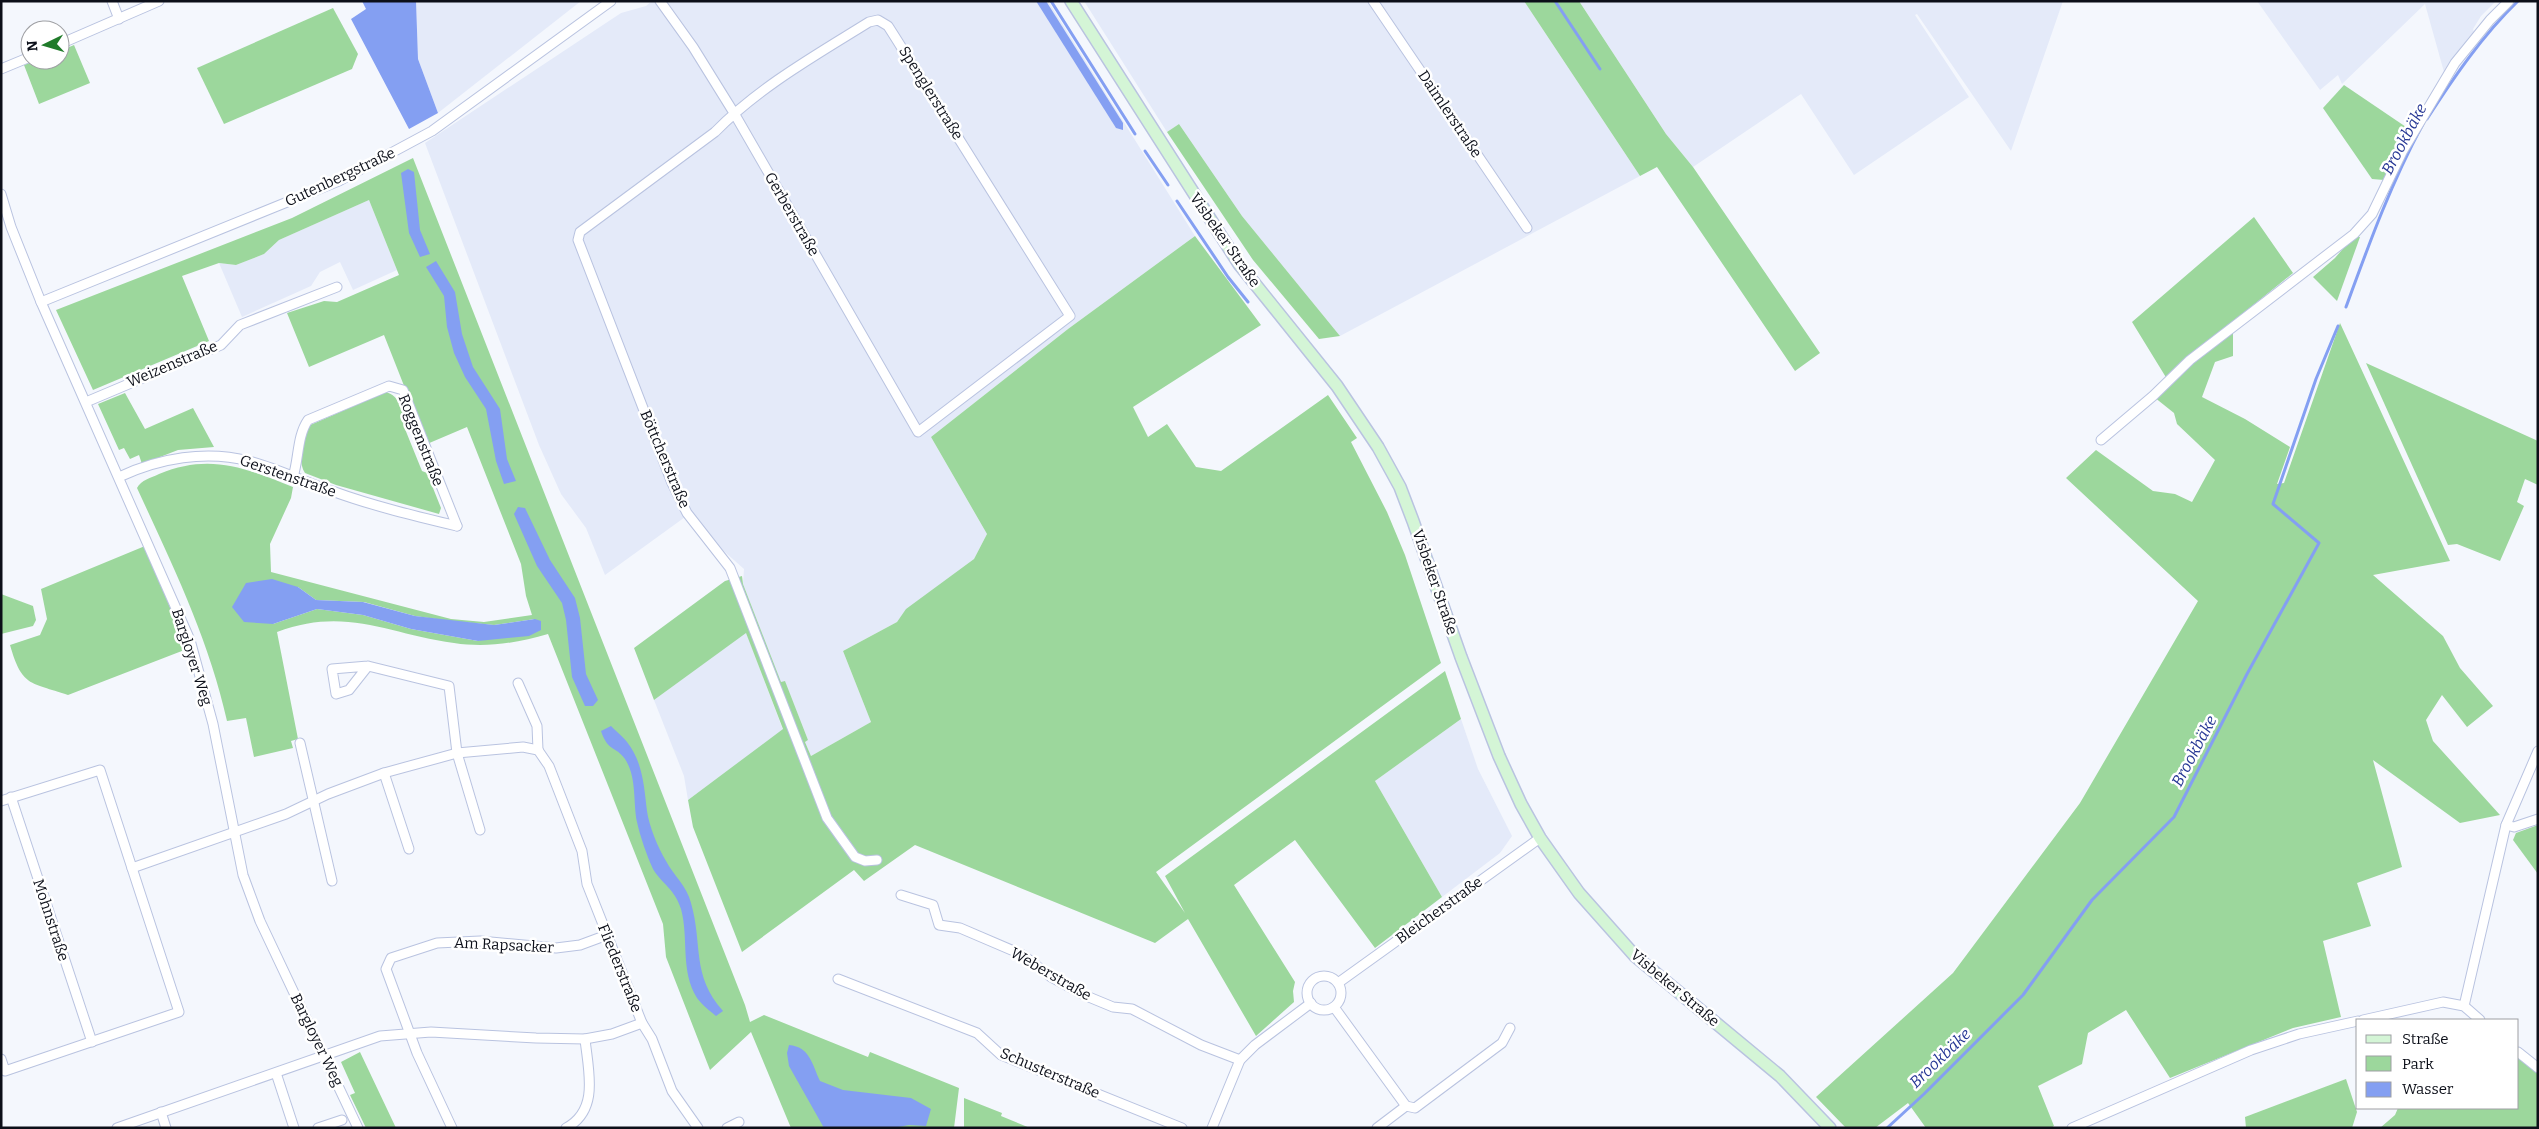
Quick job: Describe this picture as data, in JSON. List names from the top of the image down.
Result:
{
  "streets": {
    "main road": ["Visbeker Straße"],
    "street": [
      "Spenglerstraße",
      "Daimlerstraße",
      "Gutenbergstraße",
      "Gerberstraße",
      "Weizenstraße",
      "Roggenstraße",
      "Böttcherstraße",
      "Gerstenstraße",
      "Bargloyer Weg",
      "Bleicherstraße",
      "Mohnstraße",
      "Am Rapsacker",
      "Fliederstraße",
      "Weberstraße",
      "Schusterstraße"
    ]
  },
  "crossings": [
    ["Spenglerstraße", "Gerberstraße"],
    ["Spenglerstraße", "Böttcherstraße"],
    ["Gutenbergstraße", "Bargloyer Weg"],
    ["Gerberstraße", "Böttcherstraße"],
    ["Visbeker Straße", "Bleicherstraße"],
    ["Weizenstraße", "Bargloyer Weg"],
    ["Roggenstraße", "Gerstenstraße"],
    ["Gerstenstraße", "Bargloyer Weg"],
    ["Bargloyer Weg", "Fliederstraße"],
    ["Am Rapsacker", "Fliederstraße"]
  ],
  "water": ["Brookbäke"],
  "legend": ["Straße", "Park", "Wasser"],
  "north": "left"
}
